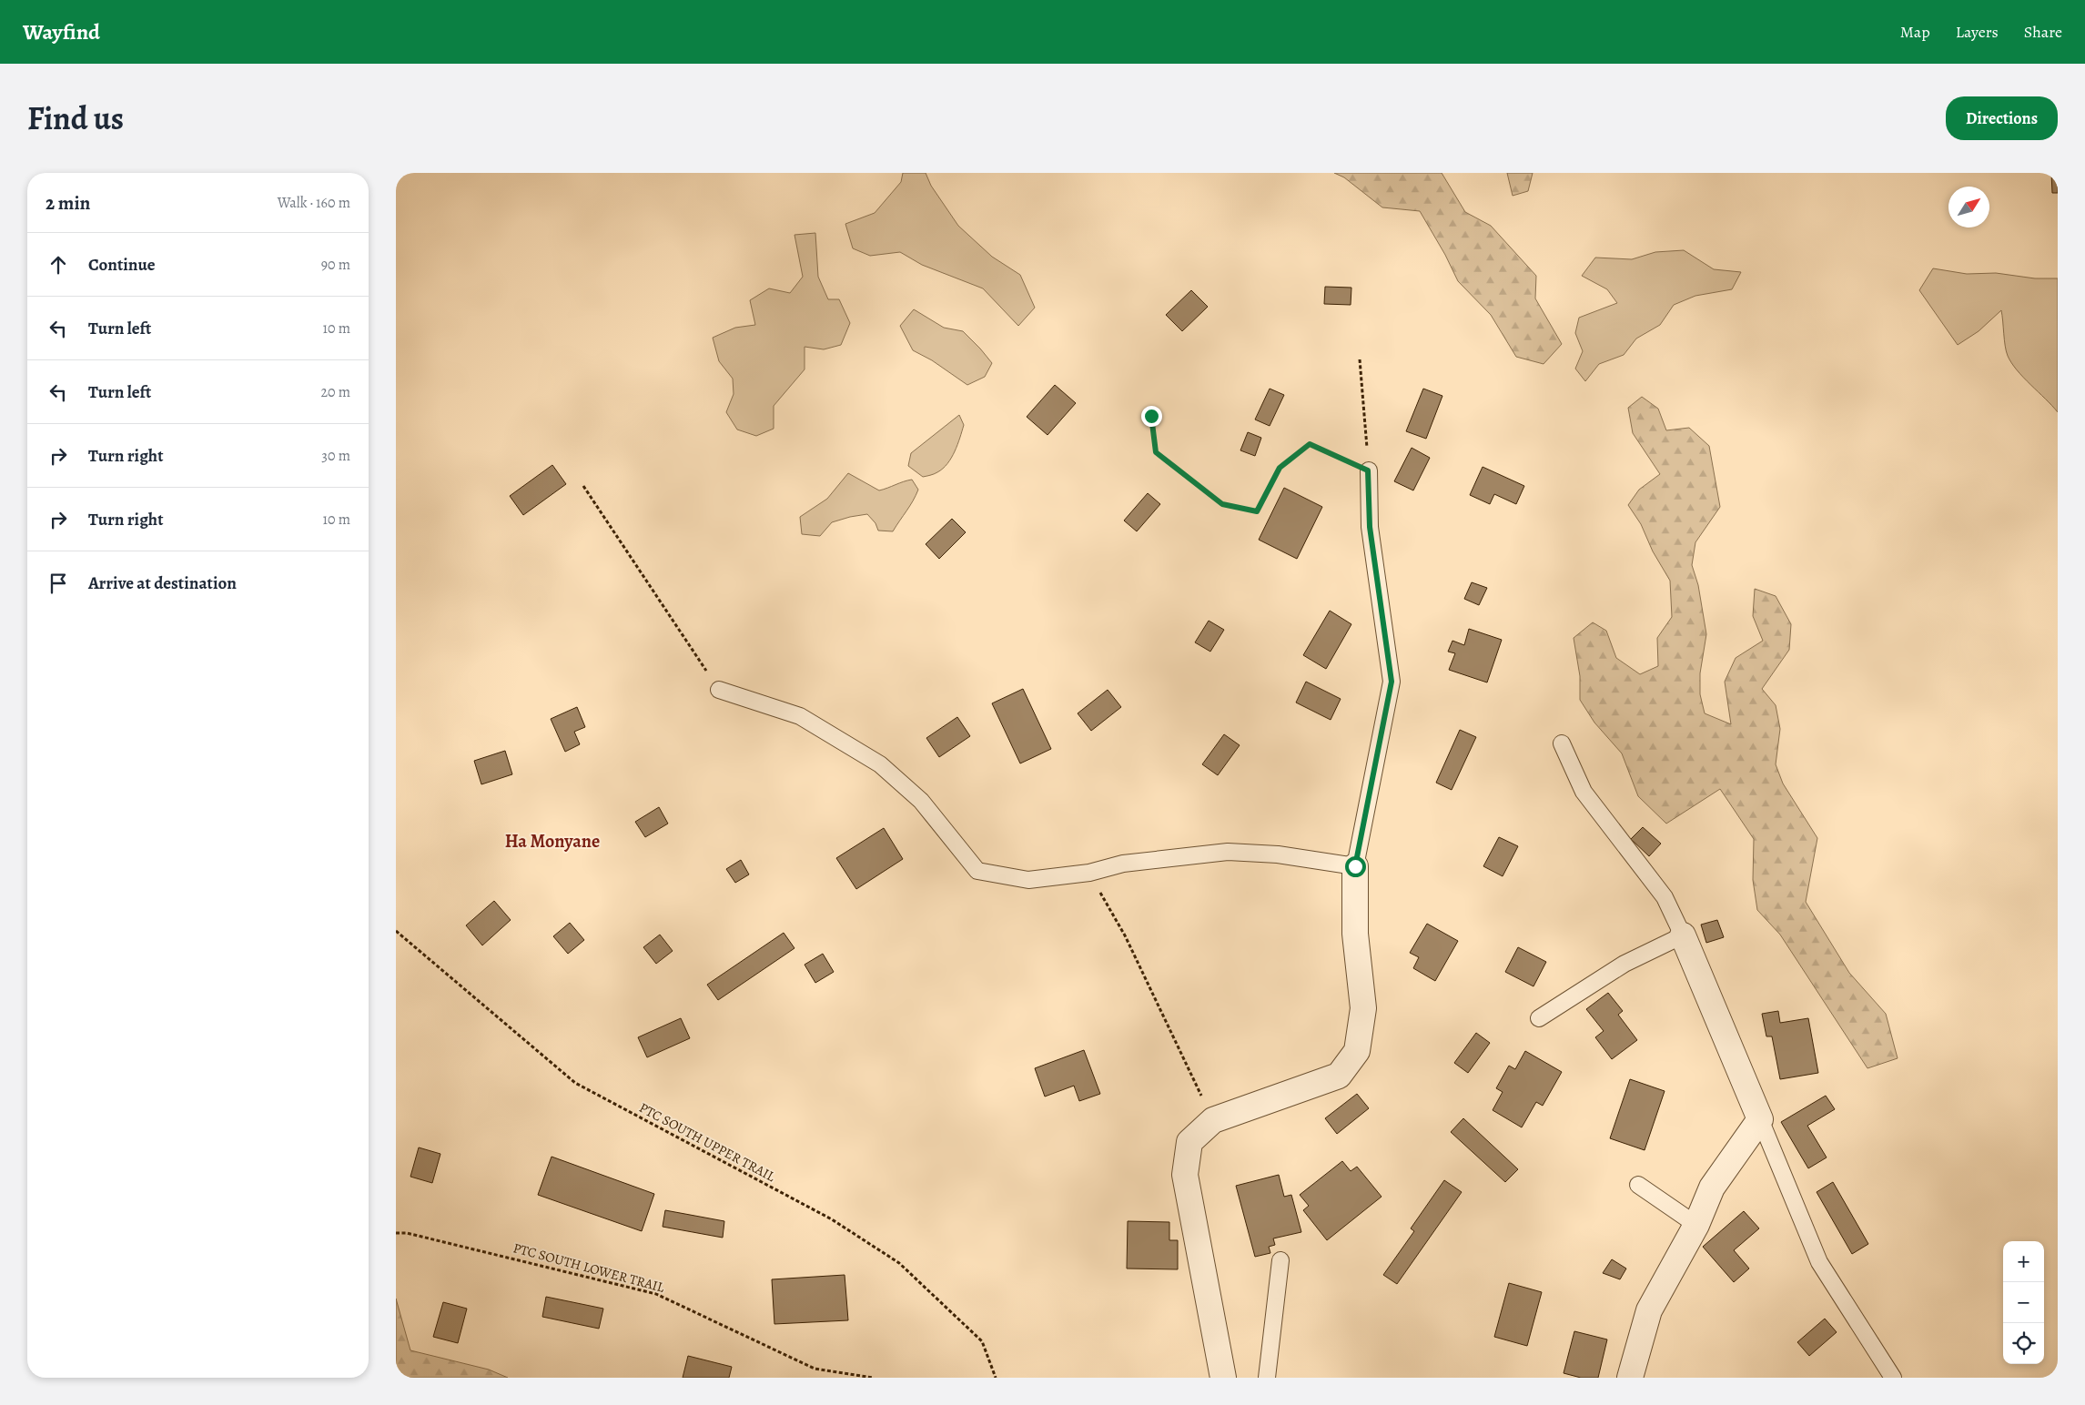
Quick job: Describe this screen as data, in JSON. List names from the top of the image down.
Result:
{
  "streets": {
    "path": ["PTC SOUTH UPPER TRAIL", "PTC SOUTH LOWER TRAIL"]
  },
  "districts": ["Ha Monyane"],
  "north": "top right",
  "page": {
    "header": "Wayfind",
    "nav": ["Map", "Layers", "Share"],
    "title": "Find us",
    "buttons": "Directions",
    "heading": ["2 min", "Walk · 160 m"],
    "list": [
      ["Continue", "90 m"],
      ["Turn left", "10 m"],
      ["Turn left", "20 m"],
      ["Turn right", "30 m"],
      ["Turn right", "10 m"],
      "Arrive at destination"
    ],
    "map_buttons": ["+", "−"]
  }
}
